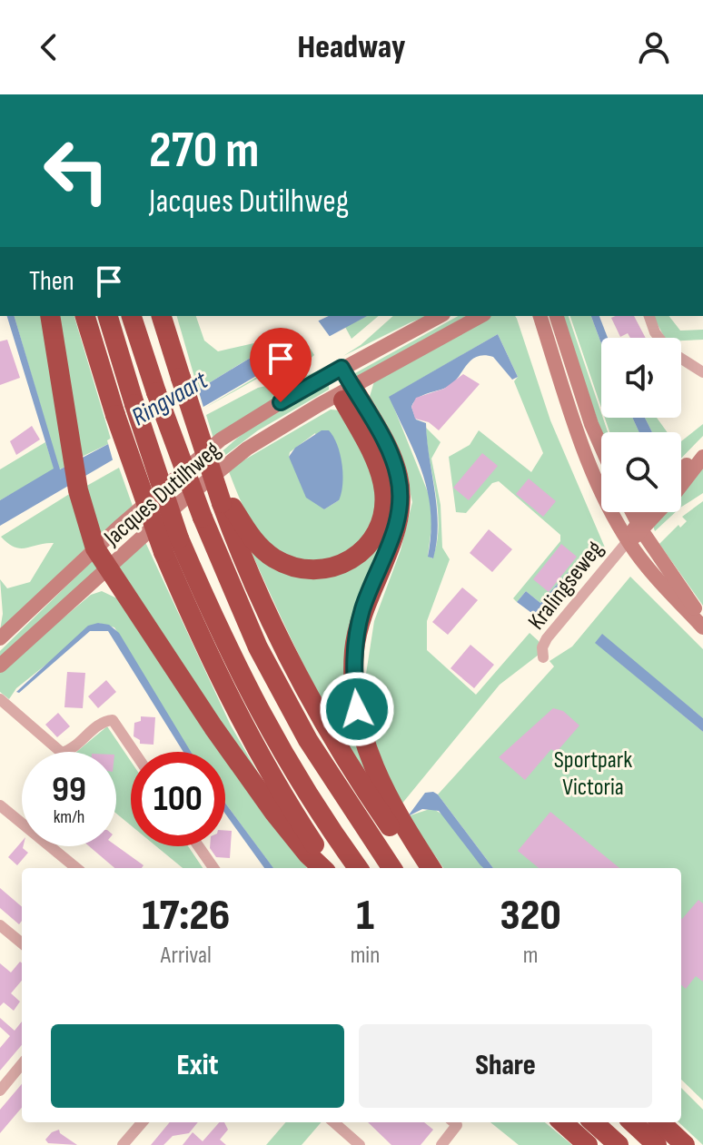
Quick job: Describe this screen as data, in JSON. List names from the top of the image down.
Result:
{
  "streets": {
    "main road": ["Jacques Dutilhweg", "Kralingseweg"]
  },
  "water": ["Ringvaart"],
  "parks": ["Sportpark Victoria"],
  "page": {
    "header": "Headway",
    "turn": ["270 m", "Jacques Dutilhweg"],
    "then": "Then",
    "speed": "99 km/h",
    "limit": "100",
    "eta": [
      "17:26",
      "Arrival",
      "1",
      "min",
      "320",
      "m"
    ],
    "buttons": ["Exit", "Share"]
  }
}
